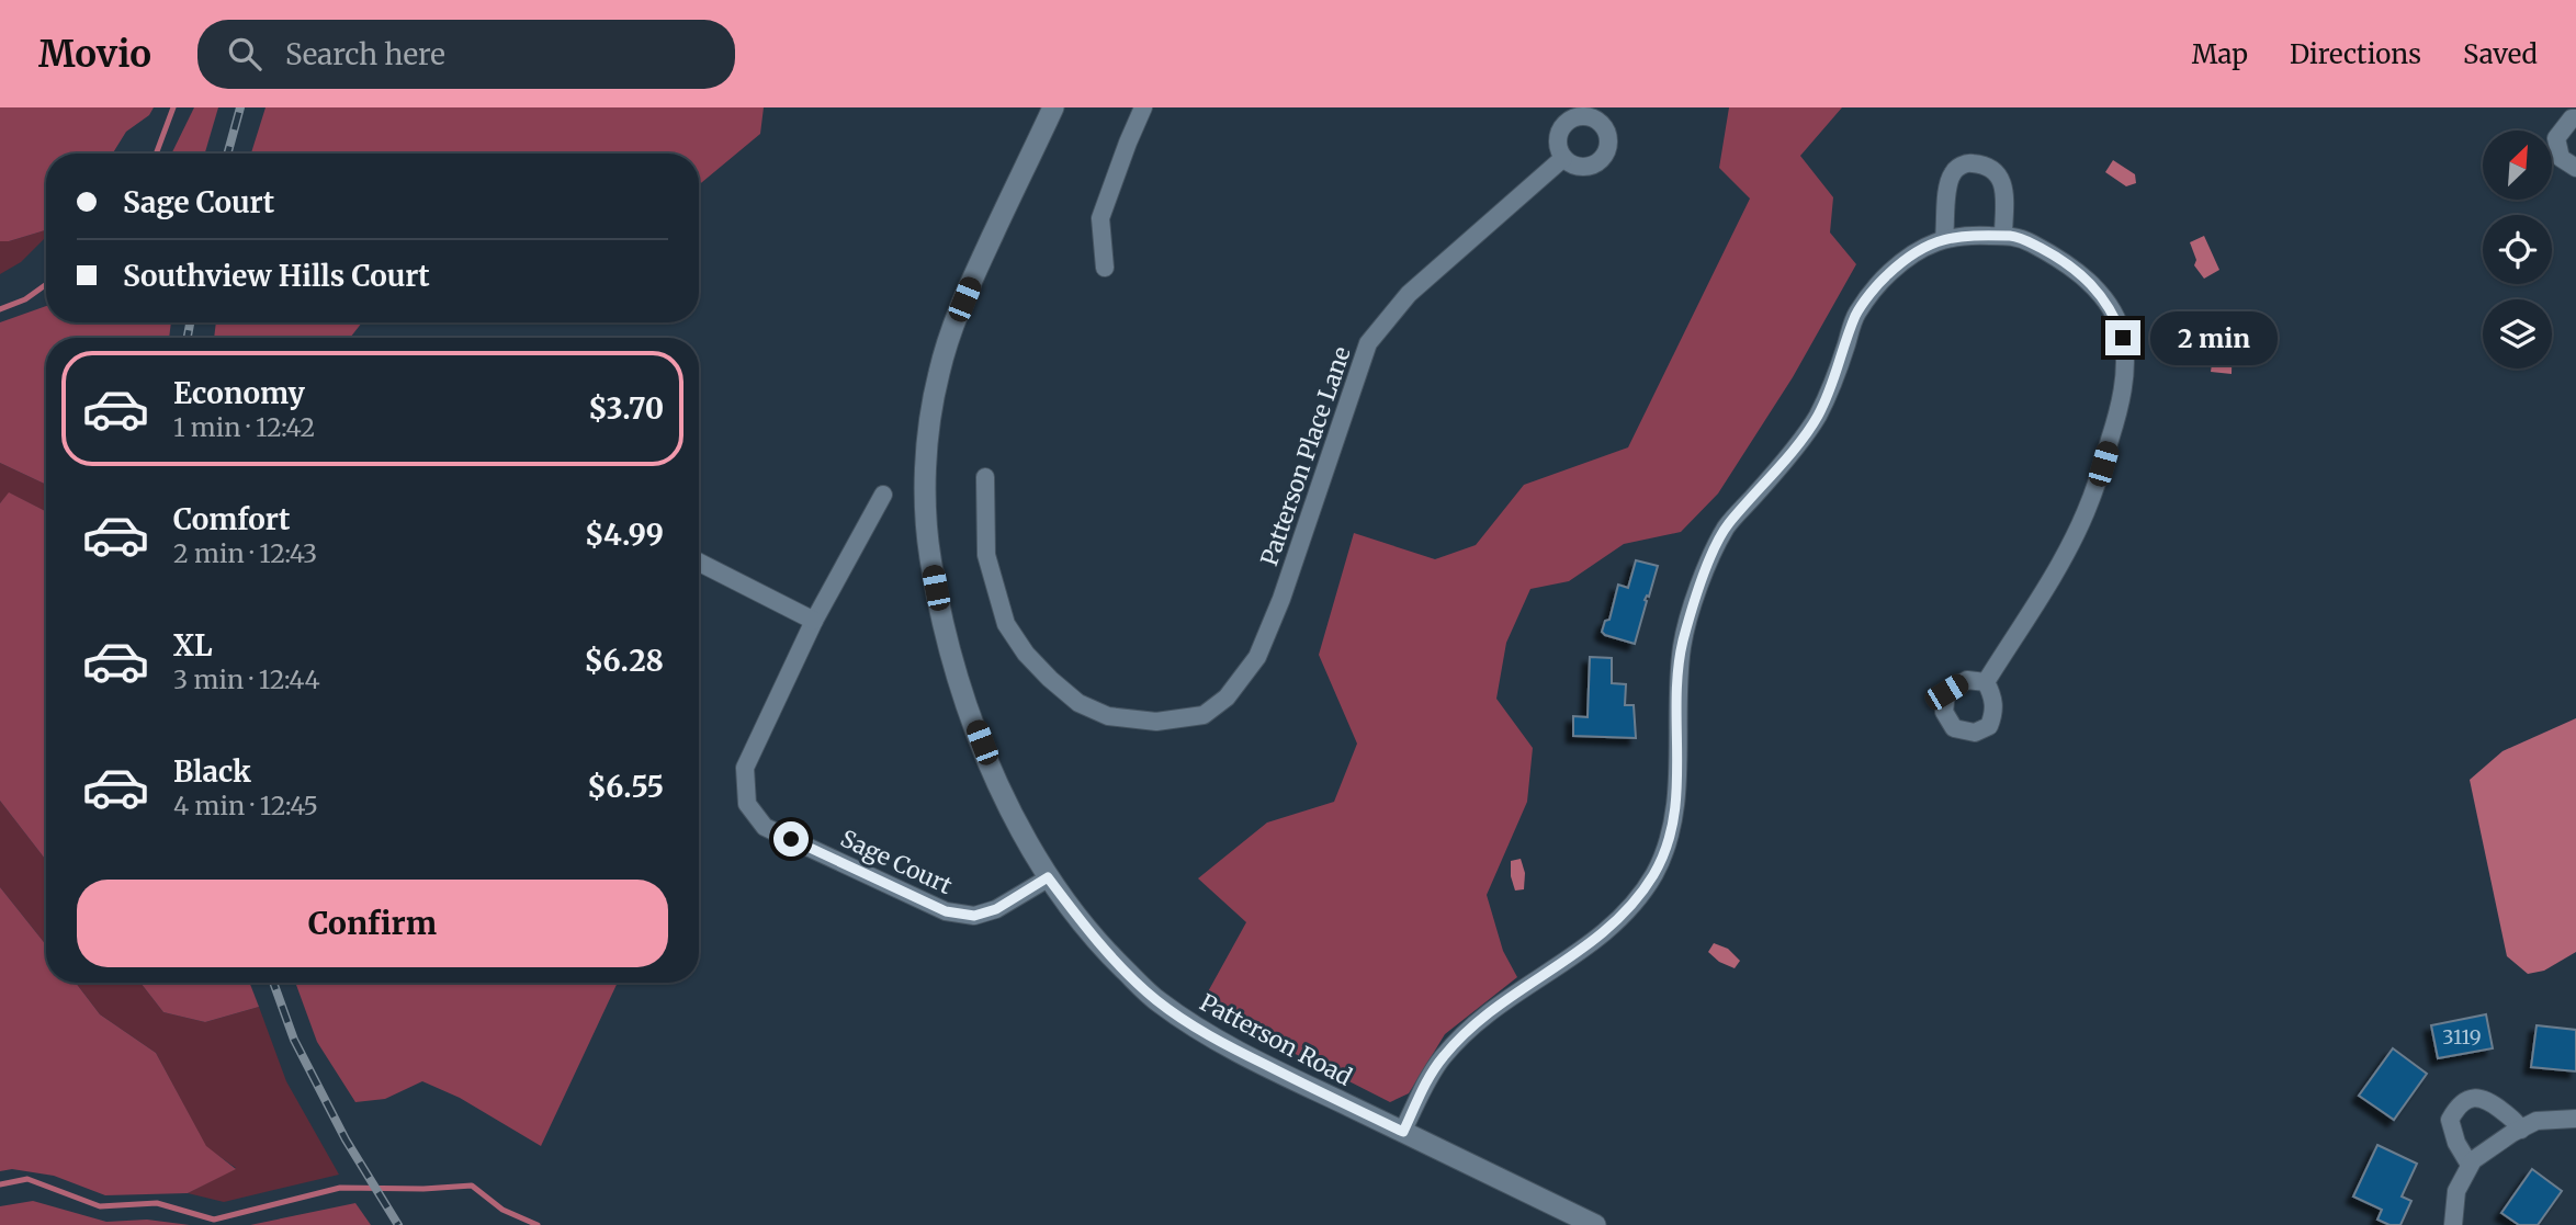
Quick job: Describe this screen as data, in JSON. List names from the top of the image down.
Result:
{
  "streets": {
    "street": ["Patterson Place Lane", "Sage Court", "Patterson Road"]
  },
  "crossings": [
    ["Sage Court", "Patterson Road"]
  ],
  "house_numbers": ["3119"],
  "north": "top right",
  "page": {
    "header": "Movio",
    "search": "Search here",
    "nav": ["Map", "Directions", "Saved"],
    "banner": ["Sage Court", "Southview Hills Court"],
    "bubble": "2 min",
    "list": [
      {
        "name": "Economy",
        "note": "1 min · 12:42",
        "value": "$3.70"
      },
      {
        "name": "Comfort",
        "note": "2 min · 12:43",
        "value": "$4.99"
      },
      {
        "name": "XL",
        "note": "3 min · 12:44",
        "value": "$6.28"
      },
      {
        "name": "Black",
        "note": "4 min · 12:45",
        "value": "$6.55"
      }
    ],
    "buttons": "Confirm"
  }
}
